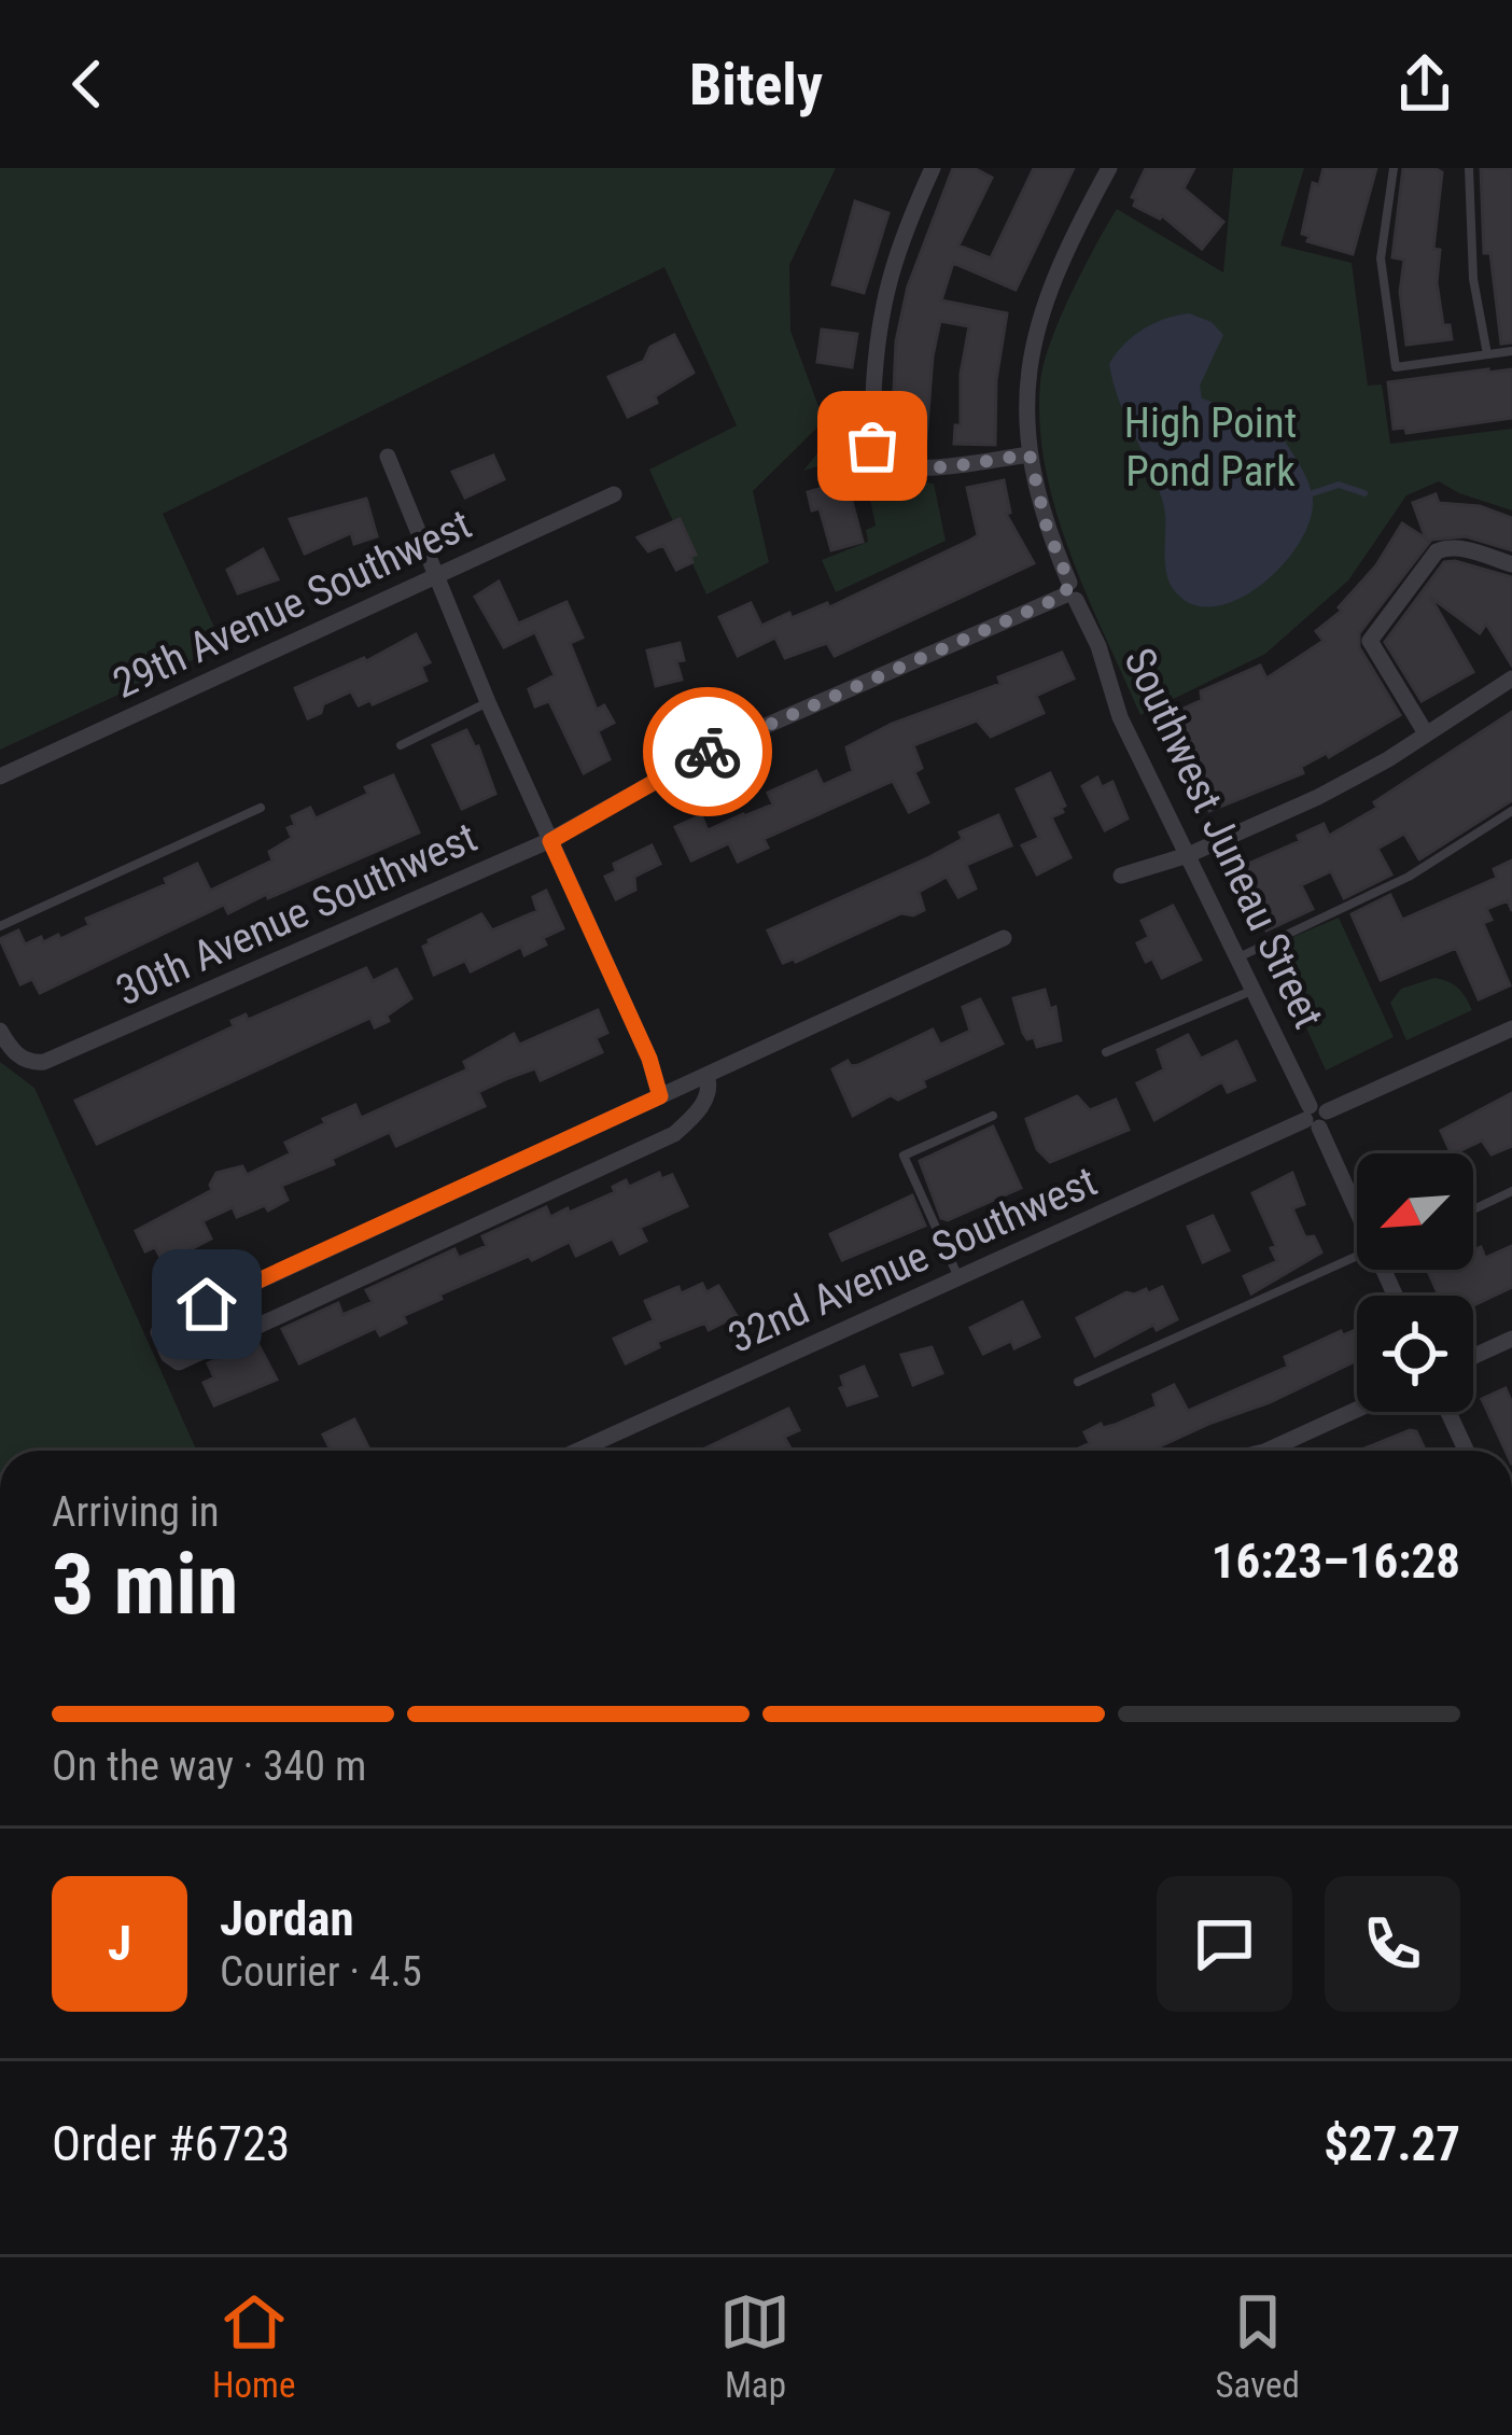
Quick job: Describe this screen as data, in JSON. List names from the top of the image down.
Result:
{
  "streets": {
    "street": [
      "29th Avenue Southwest",
      "Southwest Juneau Street",
      "30th Avenue Southwest",
      "32nd Avenue Southwest"
    ]
  },
  "crossings": [
    ["Southwest Juneau Street", "30th Avenue Southwest"],
    ["Southwest Juneau Street", "32nd Avenue Southwest"]
  ],
  "parks": ["High Point Pond Park"],
  "north": "bottom left",
  "page": {
    "header": "Bitely",
    "heading": ["3 min", "Arriving in", "16:23–16:28"],
    "panel": [
      "Jordan",
      "Courier · 4.5",
      "Order #6723",
      "$27.27"
    ],
    "bar": "On the way · 340 m",
    "round": "J",
    "tabs": ["Home", "Map", "Saved"]
  }
}
